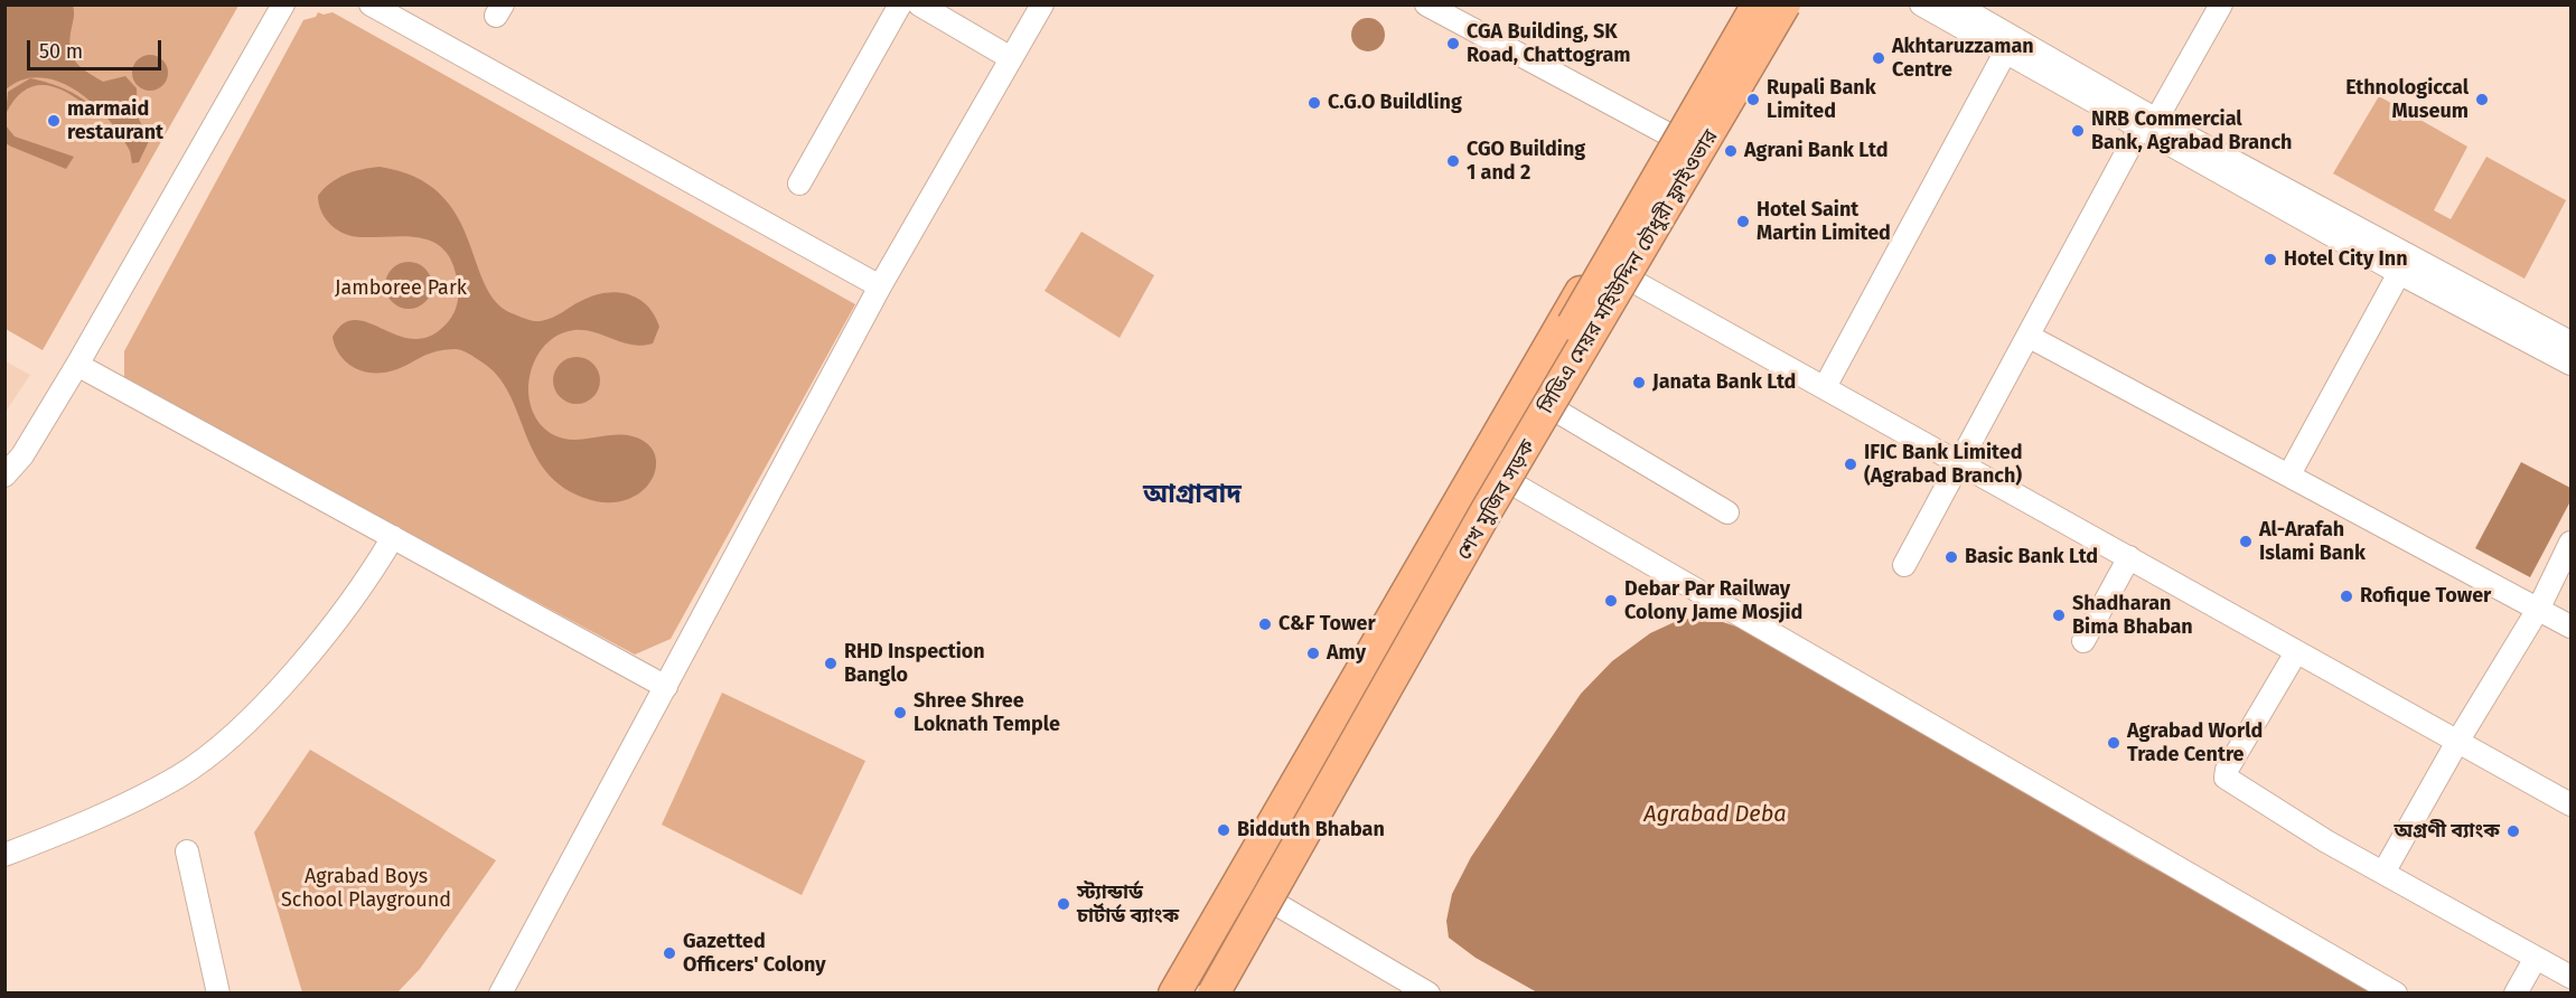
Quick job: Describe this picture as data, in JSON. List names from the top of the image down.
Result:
{
  "streets": {
    "highway": ["সিডিএ মেয়র মহিউদ্দিন চৌধুরী ফ্লাইওভার", "শেখ মুজিব সড়ক"]
  },
  "crossings": [
    ["সিডিএ মেয়র মহিউদ্দিন চৌধুরী ফ্লাইওভার", "শেখ মুজিব সড়ক"]
  ],
  "districts": ["আগ্রাবাদ"],
  "water": ["Agrabad Deba"],
  "parks": ["Jamboree Park", "Agrabad Boys School Playground"],
  "places": [
    "CGA Building, SK Road, Chattogram",
    "Akhtaruzzaman Centre",
    "Rupali Bank Limited",
    "Ethnologiccal Museum",
    "C.G.O Buildling",
    "marmaid restaurant",
    "NRB Commercial Bank, Agrabad Branch",
    "Agrani Bank Ltd",
    "CGO Building 1 and 2",
    "Hotel Saint Martin Limited",
    "Hotel City Inn",
    "Janata Bank Ltd",
    "IFIC Bank Limited (Agrabad Branch)",
    "Al-Arafah Islami Bank",
    "Basic Bank Ltd",
    "Rofique Tower",
    "Debar Par Railway Colony Jame Mosjid",
    "Shadharan Bima Bhaban",
    "C&F Tower",
    "Amy",
    "RHD Inspection Banglo",
    "Shree Shree Loknath Temple",
    "Agrabad World Trade Centre",
    "Bidduth Bhaban",
    "অগ্রণী ব্যাংক",
    "স্ট্যান্ডার্ড চার্টার্ড ব্যাংক",
    "Gazetted Officers' Colony"
  ],
  "scale_bar": "50 m"
}
